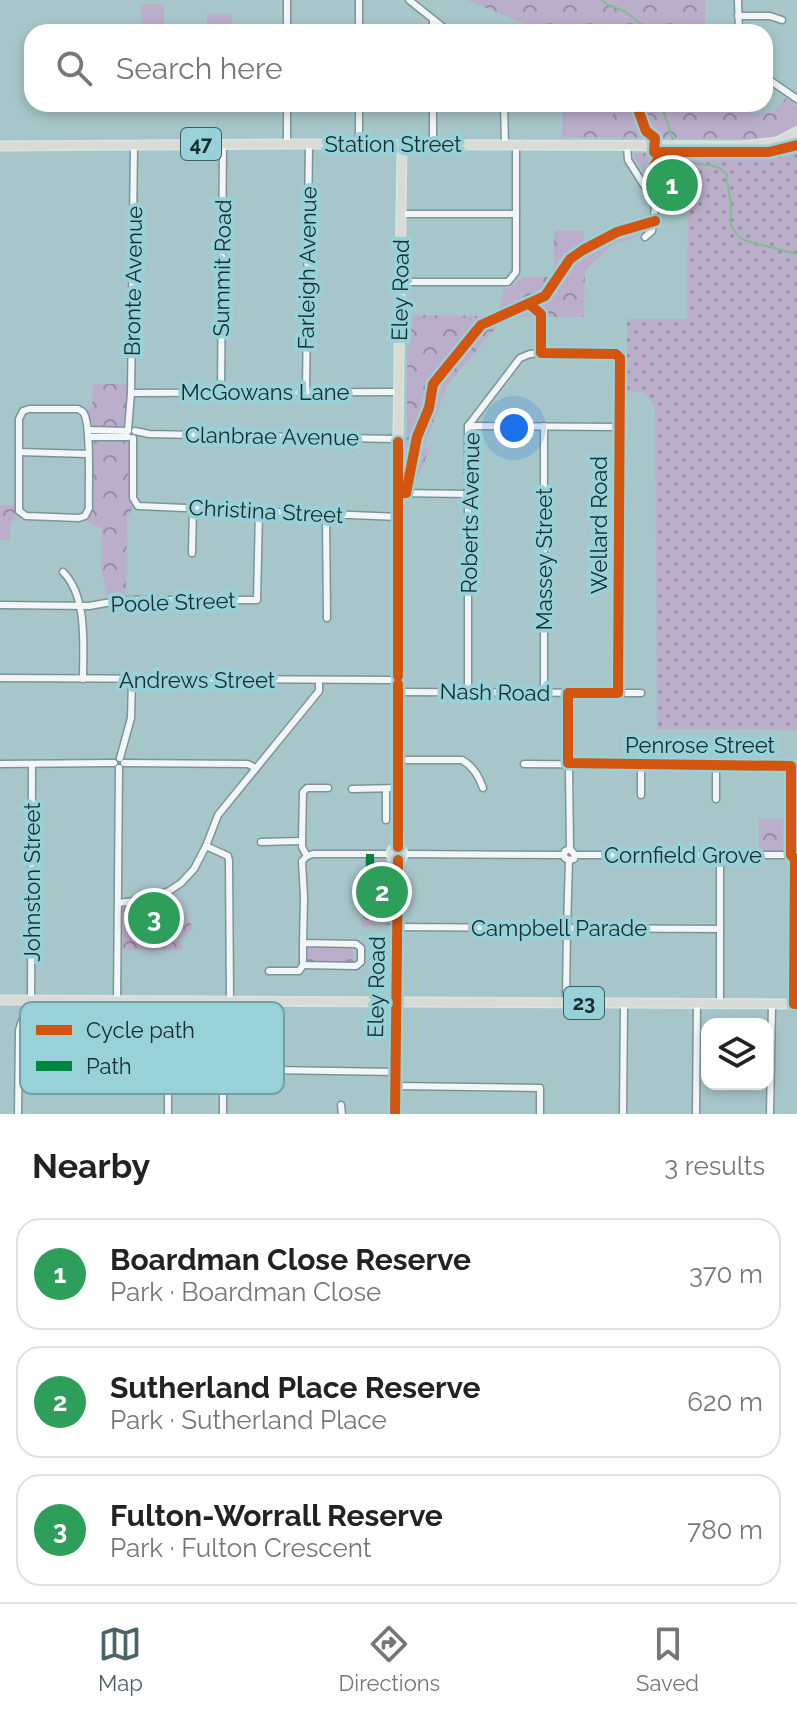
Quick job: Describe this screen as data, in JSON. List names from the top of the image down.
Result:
{
  "streets": {
    "main road": [
      "47",
      "Station Street",
      "Eley Road",
      "23"
    ],
    "street": [
      "Summit Road",
      "Farleigh Avenue",
      "Bronte Avenue",
      "McGowans Lane",
      "Clanbrae Avenue",
      "Christina Street",
      "Roberts Avenue",
      "Wellard Road",
      "Massey Street",
      "Poole Street",
      "Andrews Street",
      "Nash Road",
      "Penrose Street",
      "Cornfield Grove",
      "Johnston Street",
      "Campbell Parade"
    ]
  },
  "crossings": [
    ["Station Street", "Summit Road"],
    ["Station Street", "Farleigh Avenue"],
    ["Station Street", "Bronte Avenue"],
    ["Station Street", "Eley Road"],
    ["Summit Road", "McGowans Lane"],
    ["Farleigh Avenue", "McGowans Lane"],
    ["Bronte Avenue", "McGowans Lane"],
    ["Bronte Avenue", "Clanbrae Avenue"],
    ["Bronte Avenue", "Christina Street"],
    ["Eley Road", "McGowans Lane"],
    ["Eley Road", "Clanbrae Avenue"],
    ["Eley Road", "Christina Street"],
    ["Eley Road", "Andrews Street"],
    ["Eley Road", "Nash Road"],
    ["Eley Road", "Cornfield Grove"],
    ["Eley Road", "Campbell Parade"],
    ["Eley Road", "23"],
    ["Christina Street", "Poole Street"],
    ["Roberts Avenue", "Wellard Road"],
    ["Roberts Avenue", "Nash Road"],
    ["Wellard Road", "Nash Road"],
    ["Massey Street", "Nash Road"],
    ["Andrews Street", "Nash Road"],
    ["Penrose Street", "Cornfield Grove"],
    ["Johnston Street", "23"]
  ],
  "legend": ["Cycle path", "Path"],
  "page": {
    "search": "Search here",
    "pins": ["1", "2", "3"],
    "heading": ["Nearby", "3 results"],
    "list": [
      {
        "mark": "1",
        "name": "Boardman Close Reserve",
        "note": "Park · Boardman Close",
        "value": "370 m"
      },
      {
        "mark": "2",
        "name": "Sutherland Place Reserve",
        "note": "Park · Sutherland Place",
        "value": "620 m"
      },
      {
        "mark": "3",
        "name": "Fulton-Worrall Reserve",
        "note": "Park · Fulton Crescent",
        "value": "780 m"
      }
    ],
    "nav": ["Map", "Directions", "Saved"]
  }
}
